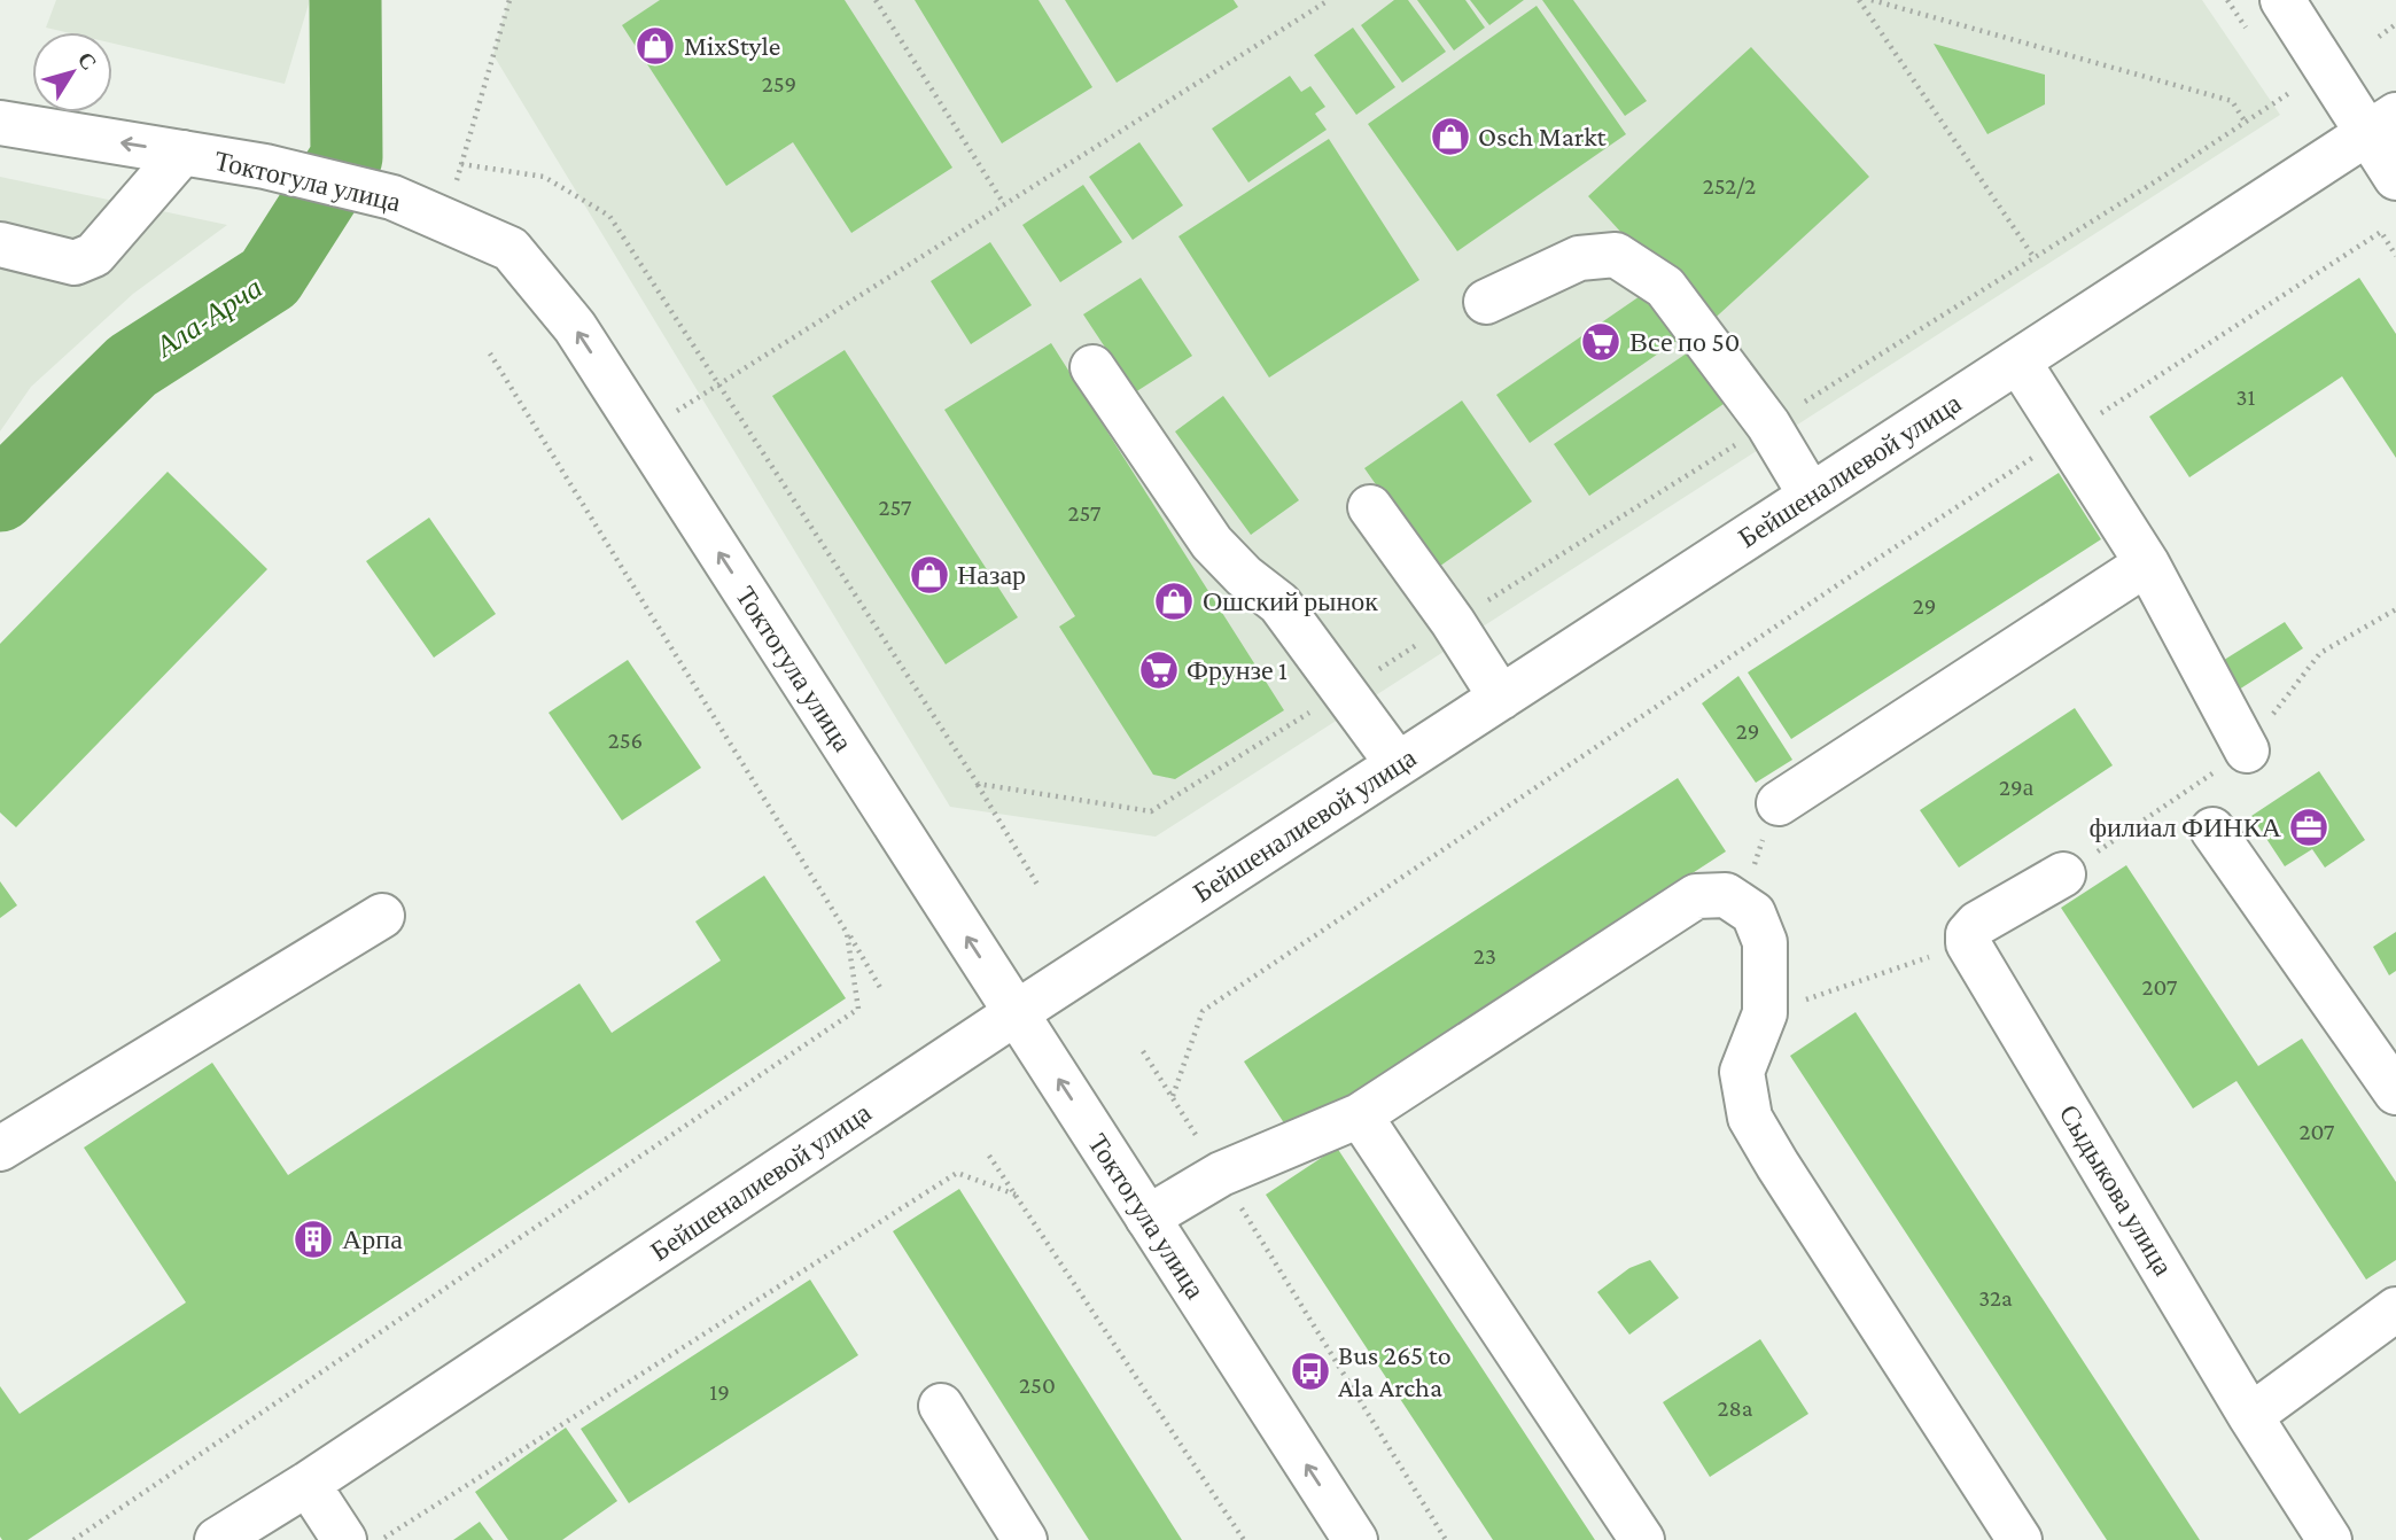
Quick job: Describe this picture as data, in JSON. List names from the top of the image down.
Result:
{
  "streets": {
    "street": ["Токтогула улица", "Бейшеналиевой улица", "Сыдыкова улица"]
  },
  "crossings": [
    ["Токтогула улица", "Бейшеналиевой улица"]
  ],
  "one_way": ["Токтогула улица"],
  "water": ["Ала-Арча"],
  "places": {
    "shop": [
      "MixStyle",
      "Osch Markt",
      "Назар",
      "Ошский рынок"
    ],
    "supermarket": ["Все по 50", "Фрунзе 1"],
    "office": ["филиал ФИНКА"],
    "building": ["Арпа"],
    "bus stop": ["Bus 265 to Ala Archa"]
  },
  "house_numbers": [
    "259",
    "252/2",
    "31",
    "257",
    "257",
    "29",
    "29",
    "256",
    "29а",
    "23",
    "207",
    "207",
    "32a",
    "250",
    "19",
    "28a"
  ],
  "north": "top right"
}
